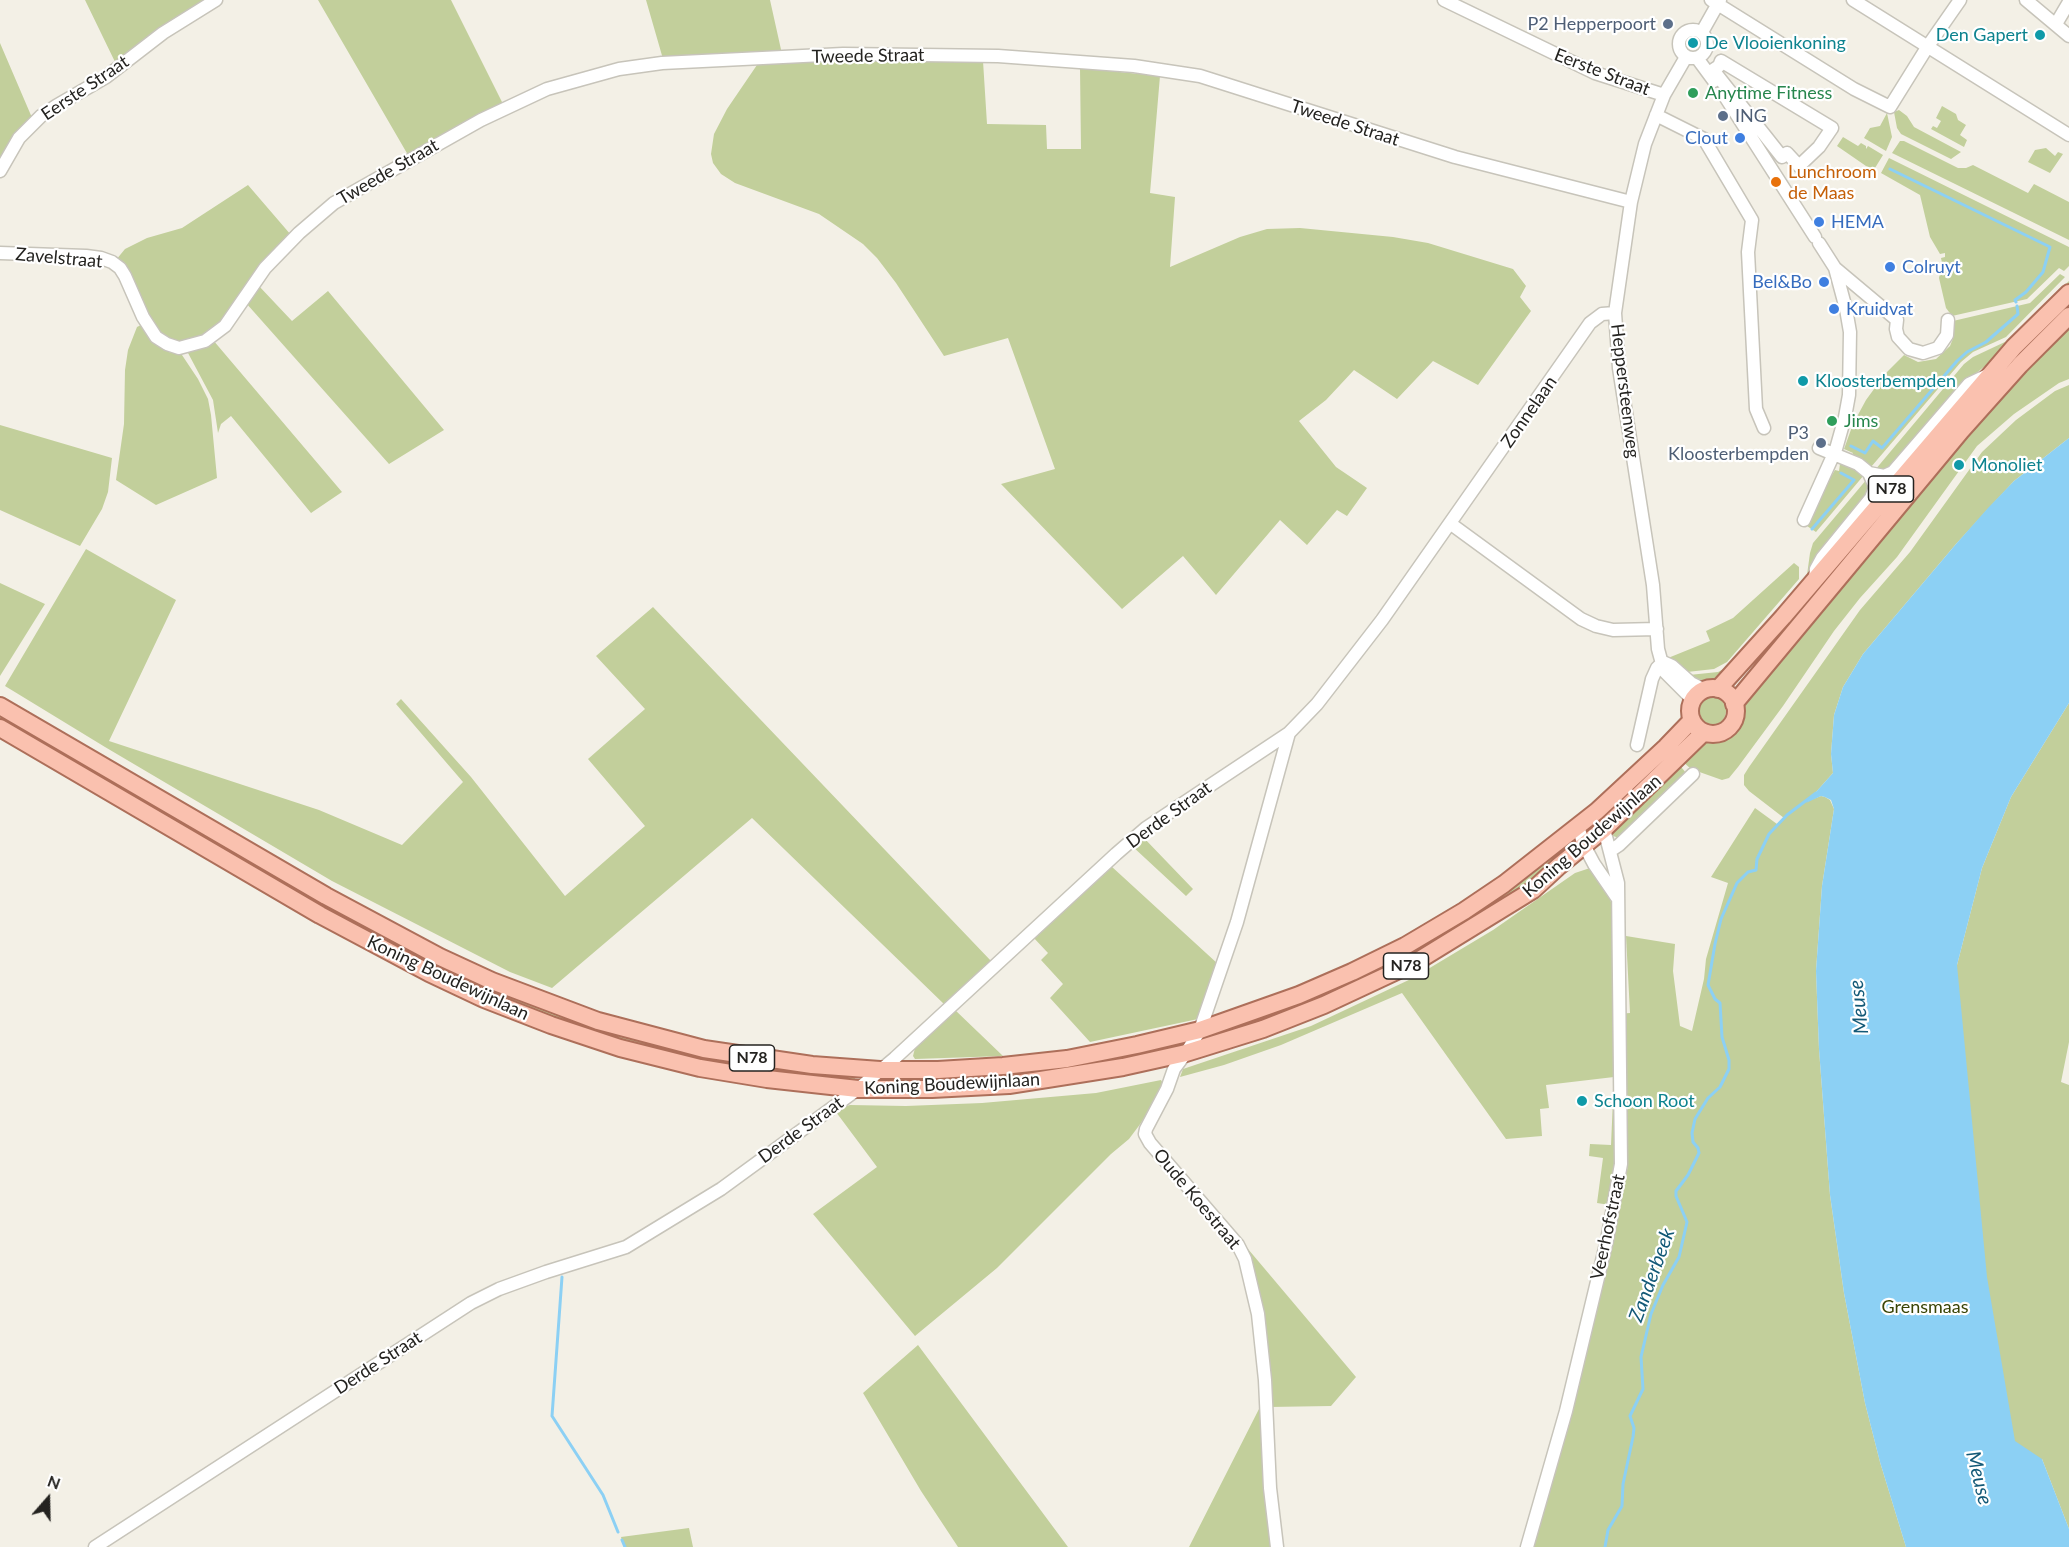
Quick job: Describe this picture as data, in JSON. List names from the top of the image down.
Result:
{
  "streets": {
    "main road": ["N78", "Koning Boudewijnlaan"],
    "street": [
      "Tweede Straat",
      "Eerste Straat",
      "Zavelstraat",
      "Heppersteenweg",
      "Zonnelaan",
      "Derde Straat",
      "Oude Koestraat",
      "Veerhofstraat"
    ]
  },
  "crossings": [
    ["Tweede Straat", "Zavelstraat"],
    ["Tweede Straat", "Heppersteenweg"],
    ["Eerste Straat", "Heppersteenweg"],
    ["Heppersteenweg", "Zonnelaan"],
    ["Zonnelaan", "Derde Straat"],
    ["N78", "Koning Boudewijnlaan"],
    ["Derde Straat", "Koning Boudewijnlaan"],
    ["Derde Straat", "Oude Koestraat"],
    ["Koning Boudewijnlaan", "Oude Koestraat"],
    ["Koning Boudewijnlaan", "Veerhofstraat"]
  ],
  "water": ["Meuse", "Zanderbeek"],
  "parks": ["Grensmaas"],
  "places": [
    "P2 Hepperpoort",
    "Den Gapert",
    "De Vlooienkoning",
    "Anytime Fitness",
    "ING",
    "Clout",
    "Lunchroom de Maas",
    "HEMA",
    "Colruyt",
    "Bel&Bo",
    "Kruidvat",
    "Kloosterbempden",
    "Jims",
    "P3 Kloosterbempden",
    "Monoliet",
    "Schoon Root"
  ],
  "north": "top"
}
